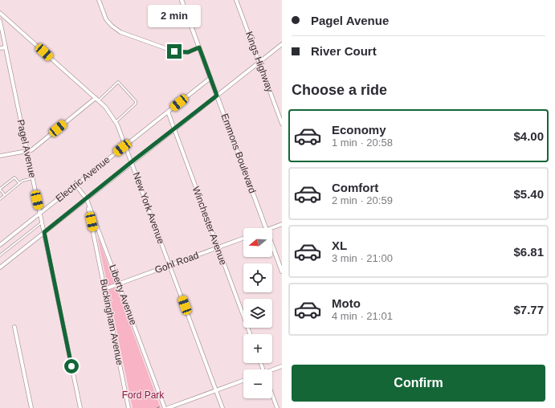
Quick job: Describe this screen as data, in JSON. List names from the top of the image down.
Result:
{
  "streets": {
    "street": [
      "Kings Highway",
      "Pagel Avenue",
      "Emmons Boulevard",
      "Electric Avenue",
      "New York Avenue",
      "Winchester Avenue",
      "Gohl Road",
      "Liberty Avenue",
      "Buckingham Avenue"
    ]
  },
  "crossings": [
    ["Kings Highway", "Electric Avenue"],
    ["Pagel Avenue", "Electric Avenue"],
    ["Emmons Boulevard", "Electric Avenue"],
    ["Electric Avenue", "New York Avenue"],
    ["Electric Avenue", "Winchester Avenue"],
    ["Electric Avenue", "Liberty Avenue"],
    ["Electric Avenue", "Buckingham Avenue"],
    ["New York Avenue", "Gohl Road"],
    ["Winchester Avenue", "Gohl Road"],
    ["Gohl Road", "Liberty Avenue"],
    ["Gohl Road", "Buckingham Avenue"],
    ["Liberty Avenue", "Buckingham Avenue"]
  ],
  "parks": ["Ford Park"],
  "north": "left",
  "page": {
    "banner": ["Pagel Avenue", "River Court"],
    "bubble": "2 min",
    "heading": "Choose a ride",
    "list": [
      {
        "name": "Economy",
        "note": "1 min · 20:58",
        "value": "$4.00"
      },
      {
        "name": "Comfort",
        "note": "2 min · 20:59",
        "value": "$5.40"
      },
      {
        "name": "XL",
        "note": "3 min · 21:00",
        "value": "$6.81"
      },
      {
        "name": "Moto",
        "note": "4 min · 21:01",
        "value": "$7.77"
      }
    ],
    "map_buttons": ["+", "−"],
    "buttons": "Confirm"
  }
}
